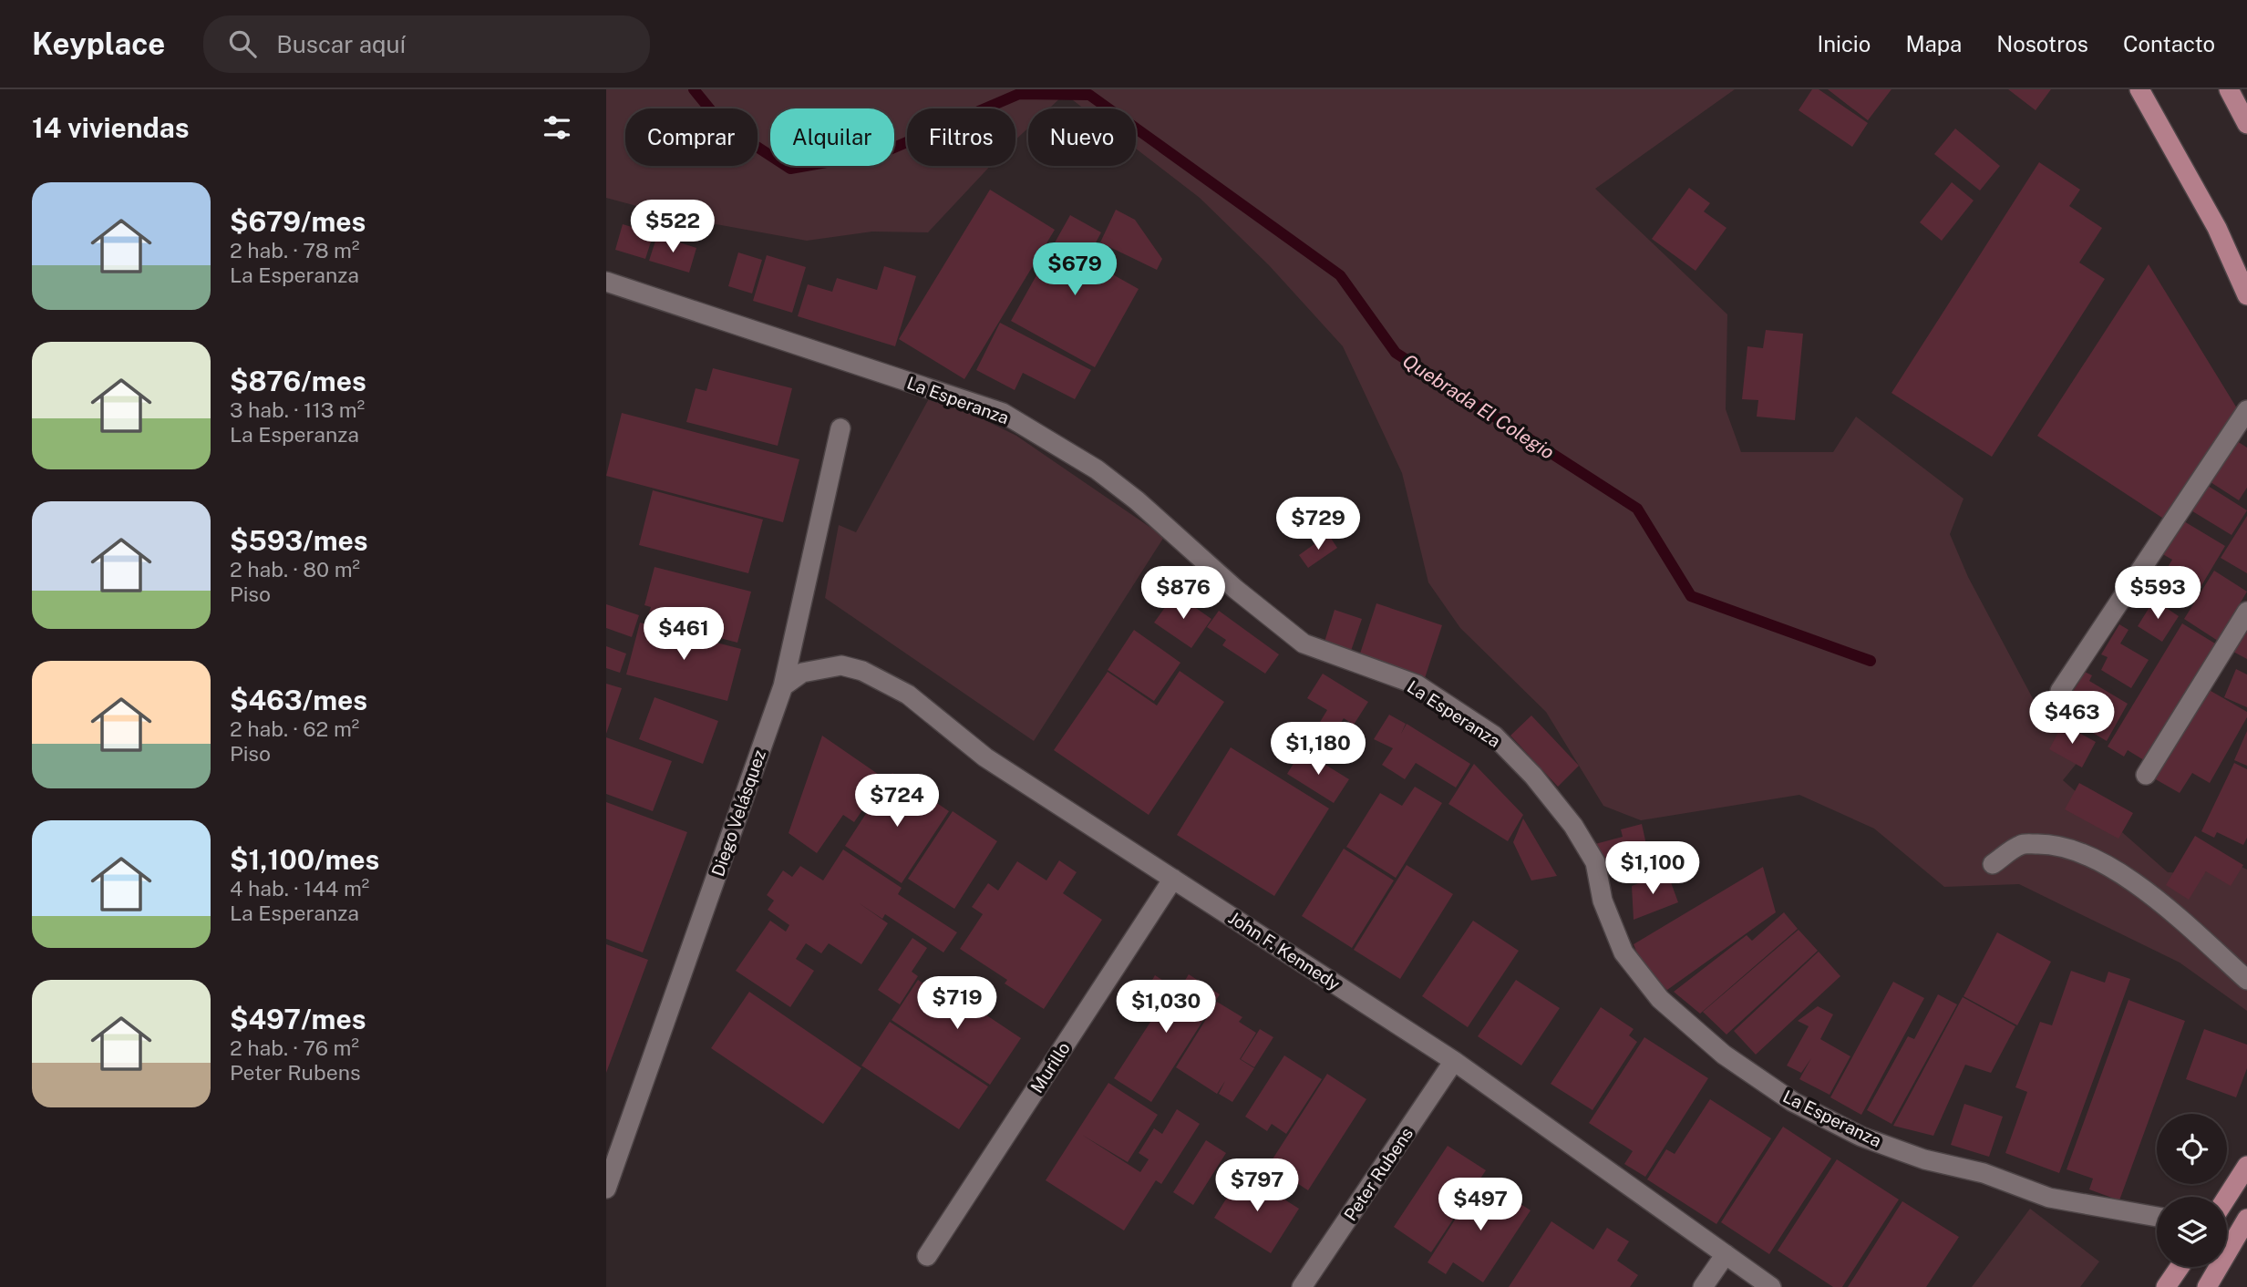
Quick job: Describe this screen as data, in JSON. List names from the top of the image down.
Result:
{
  "streets": {
    "street": [
      "La Esperanza",
      "Diego Velásquez",
      "John F. Kennedy",
      "Murillo",
      "Peter Rubens"
    ]
  },
  "crossings": [
    ["Diego Velásquez", "John F. Kennedy"],
    ["John F. Kennedy", "Murillo"],
    ["John F. Kennedy", "Peter Rubens"]
  ],
  "water": ["Quebrada El Colegio"],
  "page": {
    "header": "Keyplace",
    "search": "Buscar aquí",
    "nav": [
      "Inicio",
      "Mapa",
      "Nosotros",
      "Contacto"
    ],
    "heading": "14 viviendas",
    "chip": [
      "Comprar",
      "Alquilar",
      "Filtros",
      "Nuevo"
    ],
    "list": [
      {
        "name": "$679/mes",
        "note": "2 hab. · 78 m² · La Esperanza"
      },
      {
        "name": "$876/mes",
        "note": "3 hab. · 113 m² · La Esperanza"
      },
      {
        "name": "$593/mes",
        "note": "2 hab. · 80 m² · Piso"
      },
      {
        "name": "$463/mes",
        "note": "2 hab. · 62 m² · Piso"
      },
      {
        "name": "$1,100/mes",
        "note": "4 hab. · 144 m² · La Esperanza"
      },
      {
        "name": "$497/mes",
        "note": "2 hab. · 76 m² · Peter Rubens"
      }
    ],
    "price": [
      "$522",
      "$679",
      "$729",
      "$876",
      "$593",
      "$461",
      "$463",
      "$1,180",
      "$724",
      "$1,100",
      "$719",
      "$1,030",
      "$797",
      "$497"
    ]
  }
}
